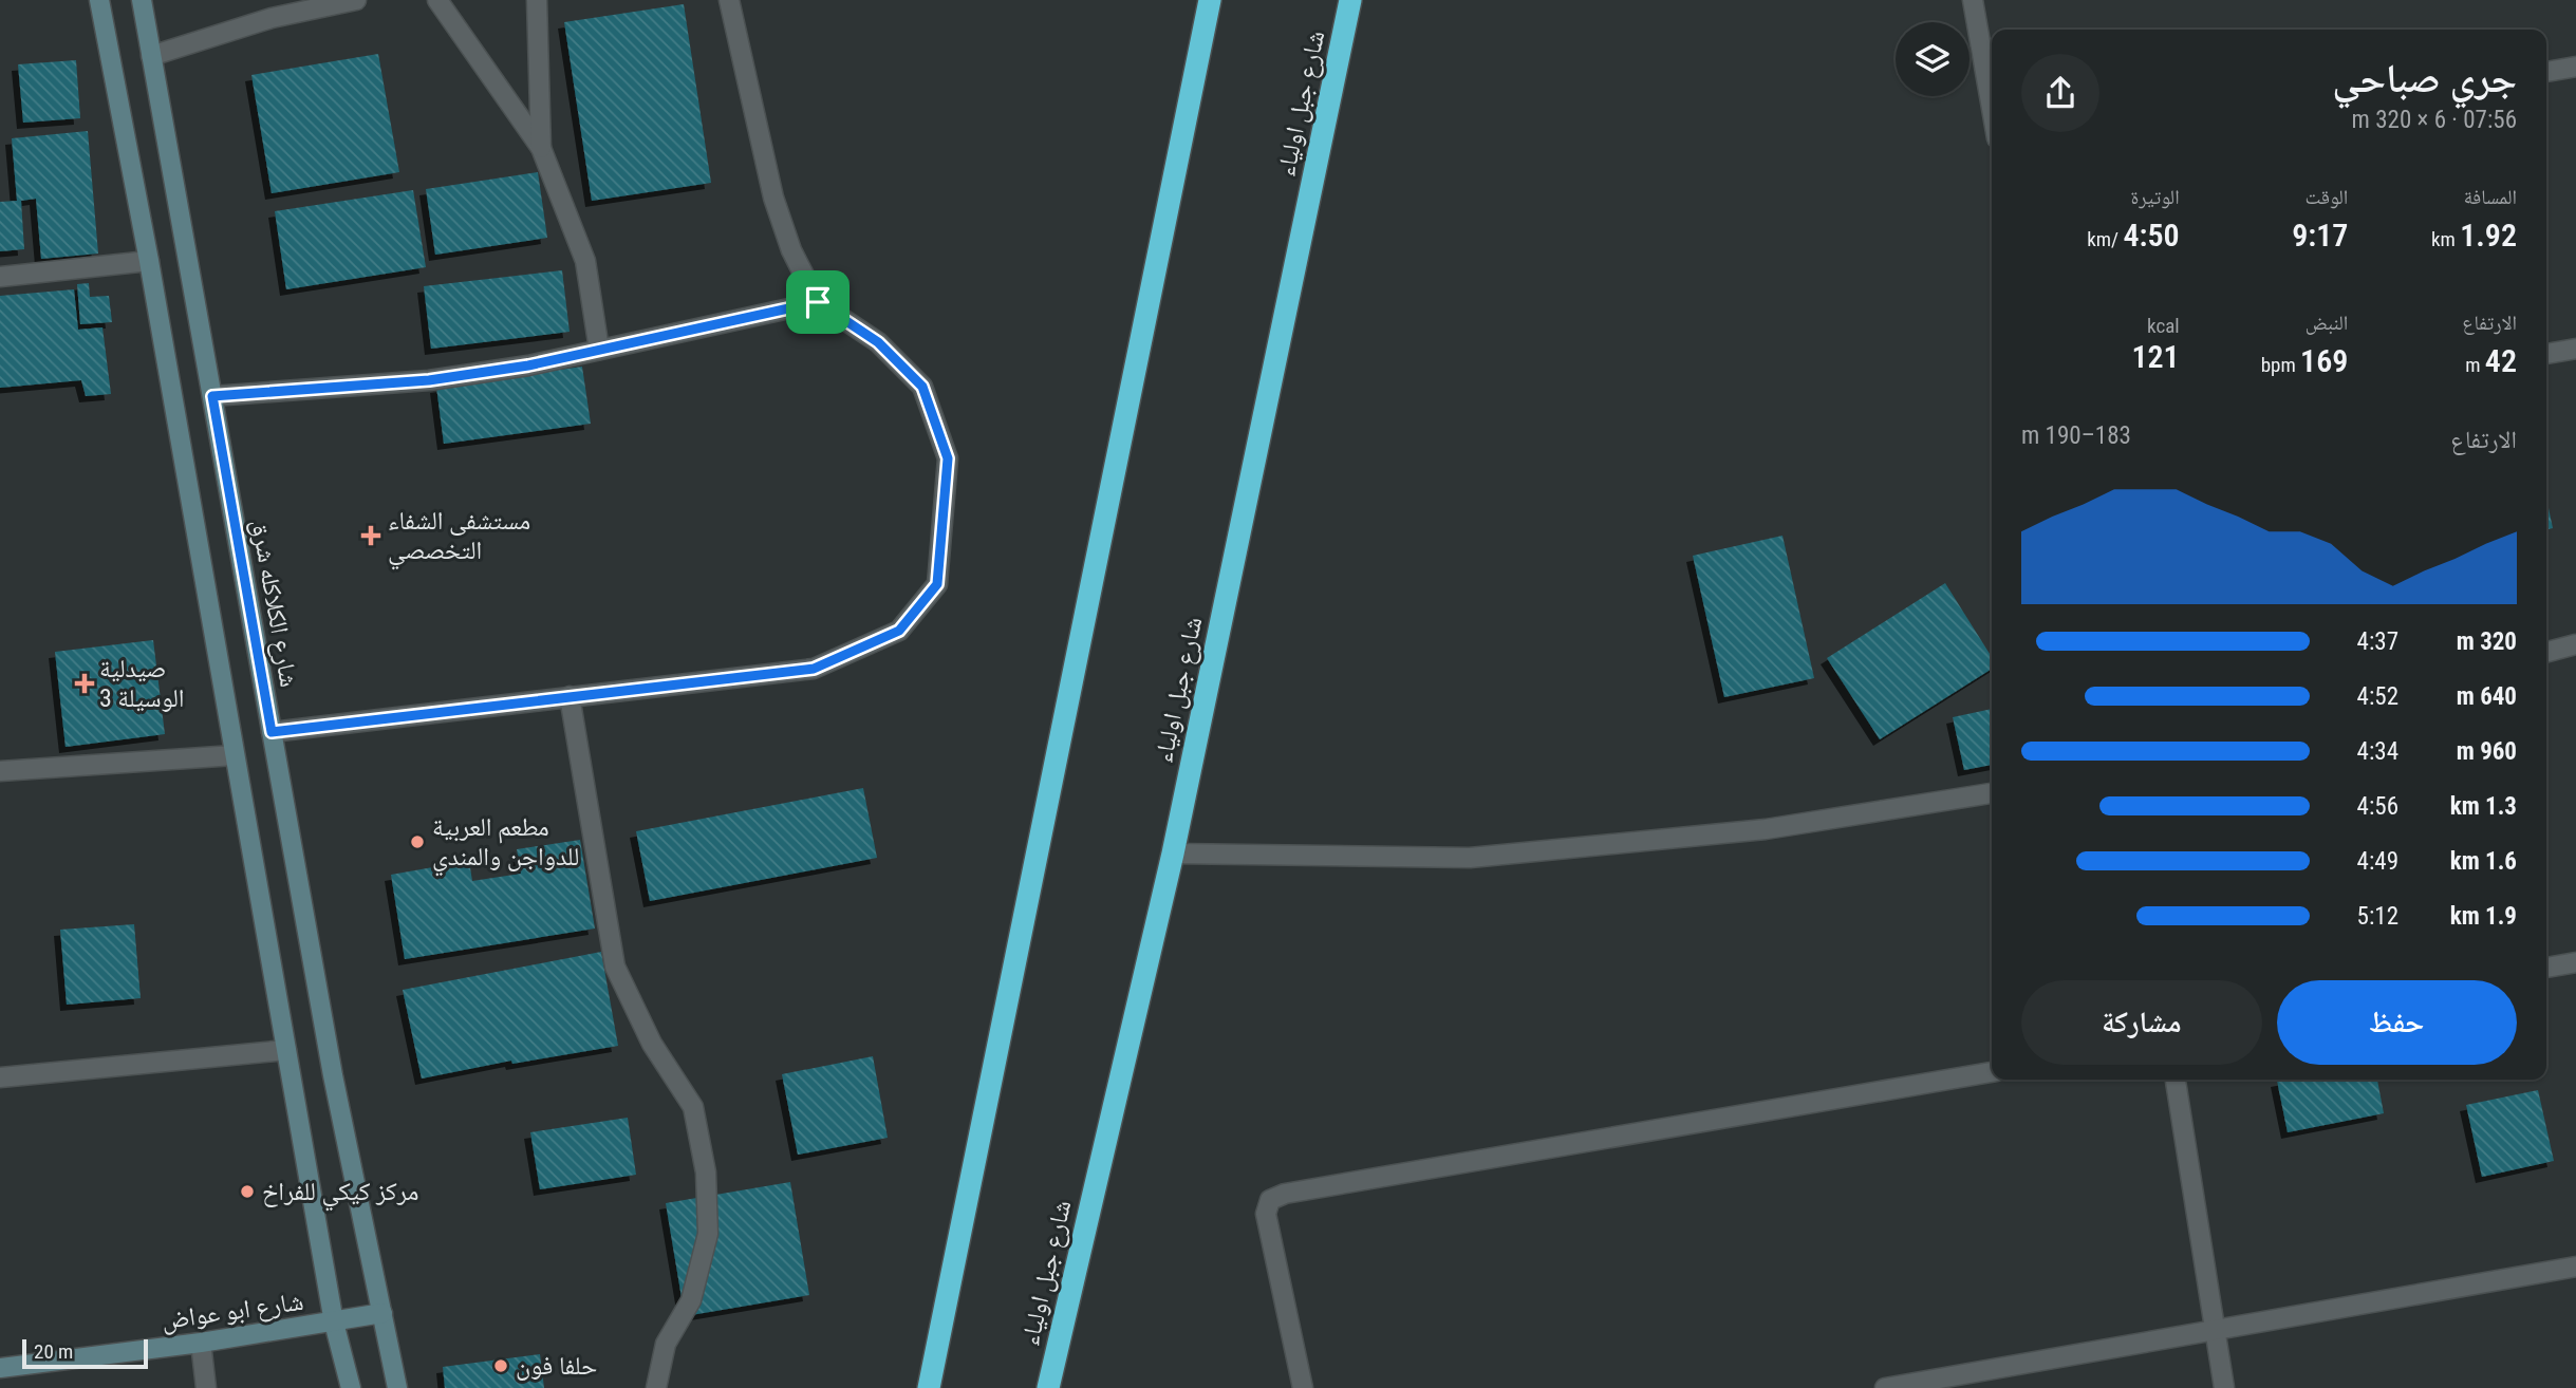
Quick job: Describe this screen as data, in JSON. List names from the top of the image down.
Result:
{
  "streets": {
    "highway": ["شارع جبل اولياء"],
    "street": ["شارع الكلاكله شرق", "شارع ابو عواض"]
  },
  "crossings": [
    ["شارع الكلاكله شرق", "شارع ابو عواض"]
  ],
  "places": {
    "health": ["مستشفى الشفاء التخصصي", "صيدلية الوسيلة 3"],
    "other": ["مطعم العربية للدواجن والمندي", "مركز كيكي للفراخ", "حلفا فون"]
  },
  "scale_bar": "20 m",
  "page": {
    "heading": ["جري صباحي", "07:56 · 6 × 320 m"],
    "stats": [
      ["المسافة", "1.92 km"],
      ["الوقت", "9:17"],
      ["الوتيرة", "4:50 /km"],
      ["الارتفاع", "42 m"],
      ["النبض", "169 bpm"],
      ["kcal", "121"]
    ],
    "chart": ["الارتفاع", "183–190 m"],
    "list": [
      {
        "name": "320 m",
        "note": "4:37"
      },
      {
        "name": "640 m",
        "note": "4:52"
      },
      {
        "name": "960 m",
        "note": "4:34"
      },
      {
        "name": "1.3 km",
        "note": "4:56"
      },
      {
        "name": "1.6 km",
        "note": "4:49"
      },
      {
        "name": "1.9 km",
        "note": "5:12"
      }
    ],
    "buttons": ["حفظ", "مشاركة"],
    "scale": "20 m"
  }
}
